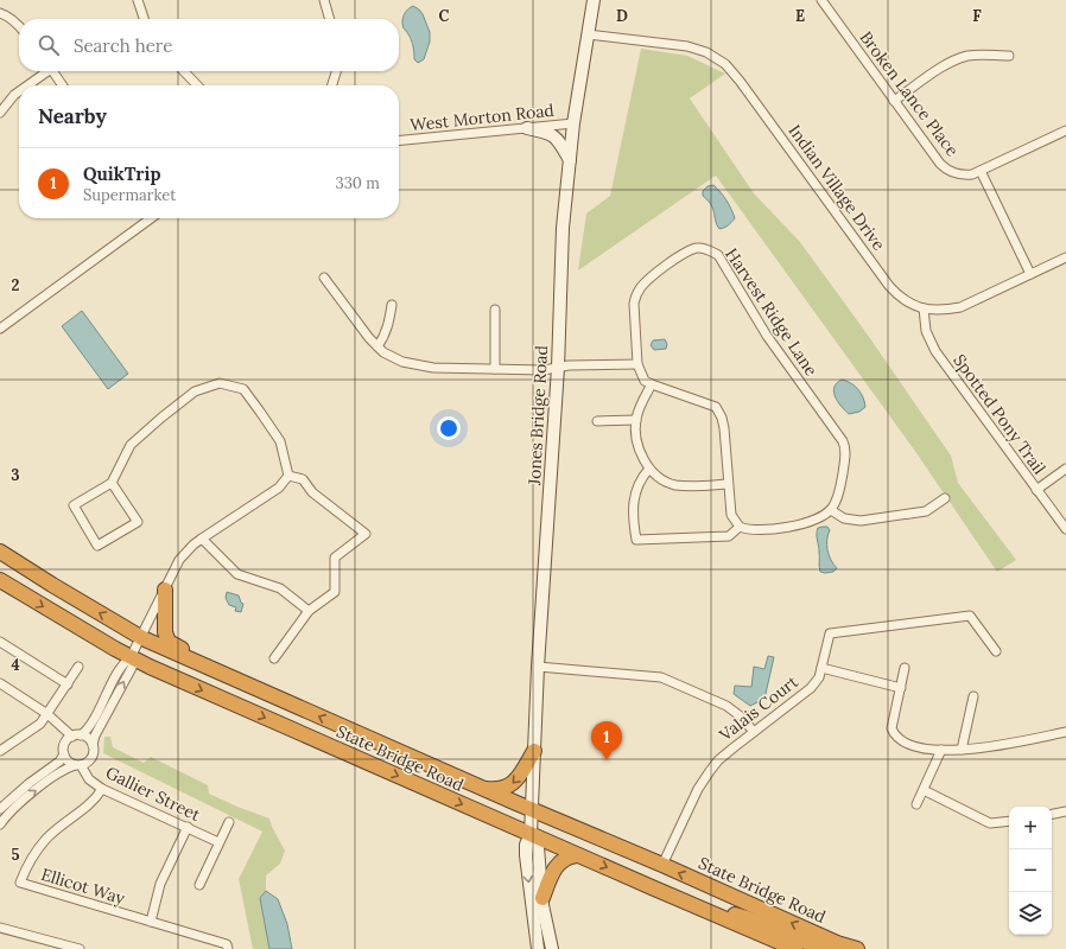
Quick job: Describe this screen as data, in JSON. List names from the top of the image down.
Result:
{
  "streets": {
    "highway": ["State Bridge Road"],
    "main road": ["Jones Bridge Road"],
    "street": [
      "Broken Lance Place",
      "West Morton Road",
      "Indian Village Drive",
      "Harvest Ridge Lane",
      "Spotted Pony Trail",
      "Valais Court",
      "Gallier Street",
      "Ellicot Way"
    ]
  },
  "crossings": [
    ["West Morton Road", "Jones Bridge Road"],
    ["Indian Village Drive", "Spotted Pony Trail"],
    ["Indian Village Drive", "Jones Bridge Road"],
    ["Jones Bridge Road", "State Bridge Road"],
    ["Valais Court", "State Bridge Road"],
    ["State Bridge Road", "Gallier Street"],
    ["Gallier Street", "Ellicot Way"]
  ],
  "page": {
    "search": "Search here",
    "heading": "Nearby",
    "list": [
      {
        "mark": "1",
        "name": "QuikTrip",
        "note": "Supermarket",
        "value": "330 m"
      }
    ],
    "pins": "1",
    "map_buttons": ["+", "−"]
  },
  "grid": {
    "columns": [
      "C",
      "D",
      "E",
      "F"
    ],
    "rows": [
      "2",
      "3",
      "4",
      "5"
    ]
  }
}
